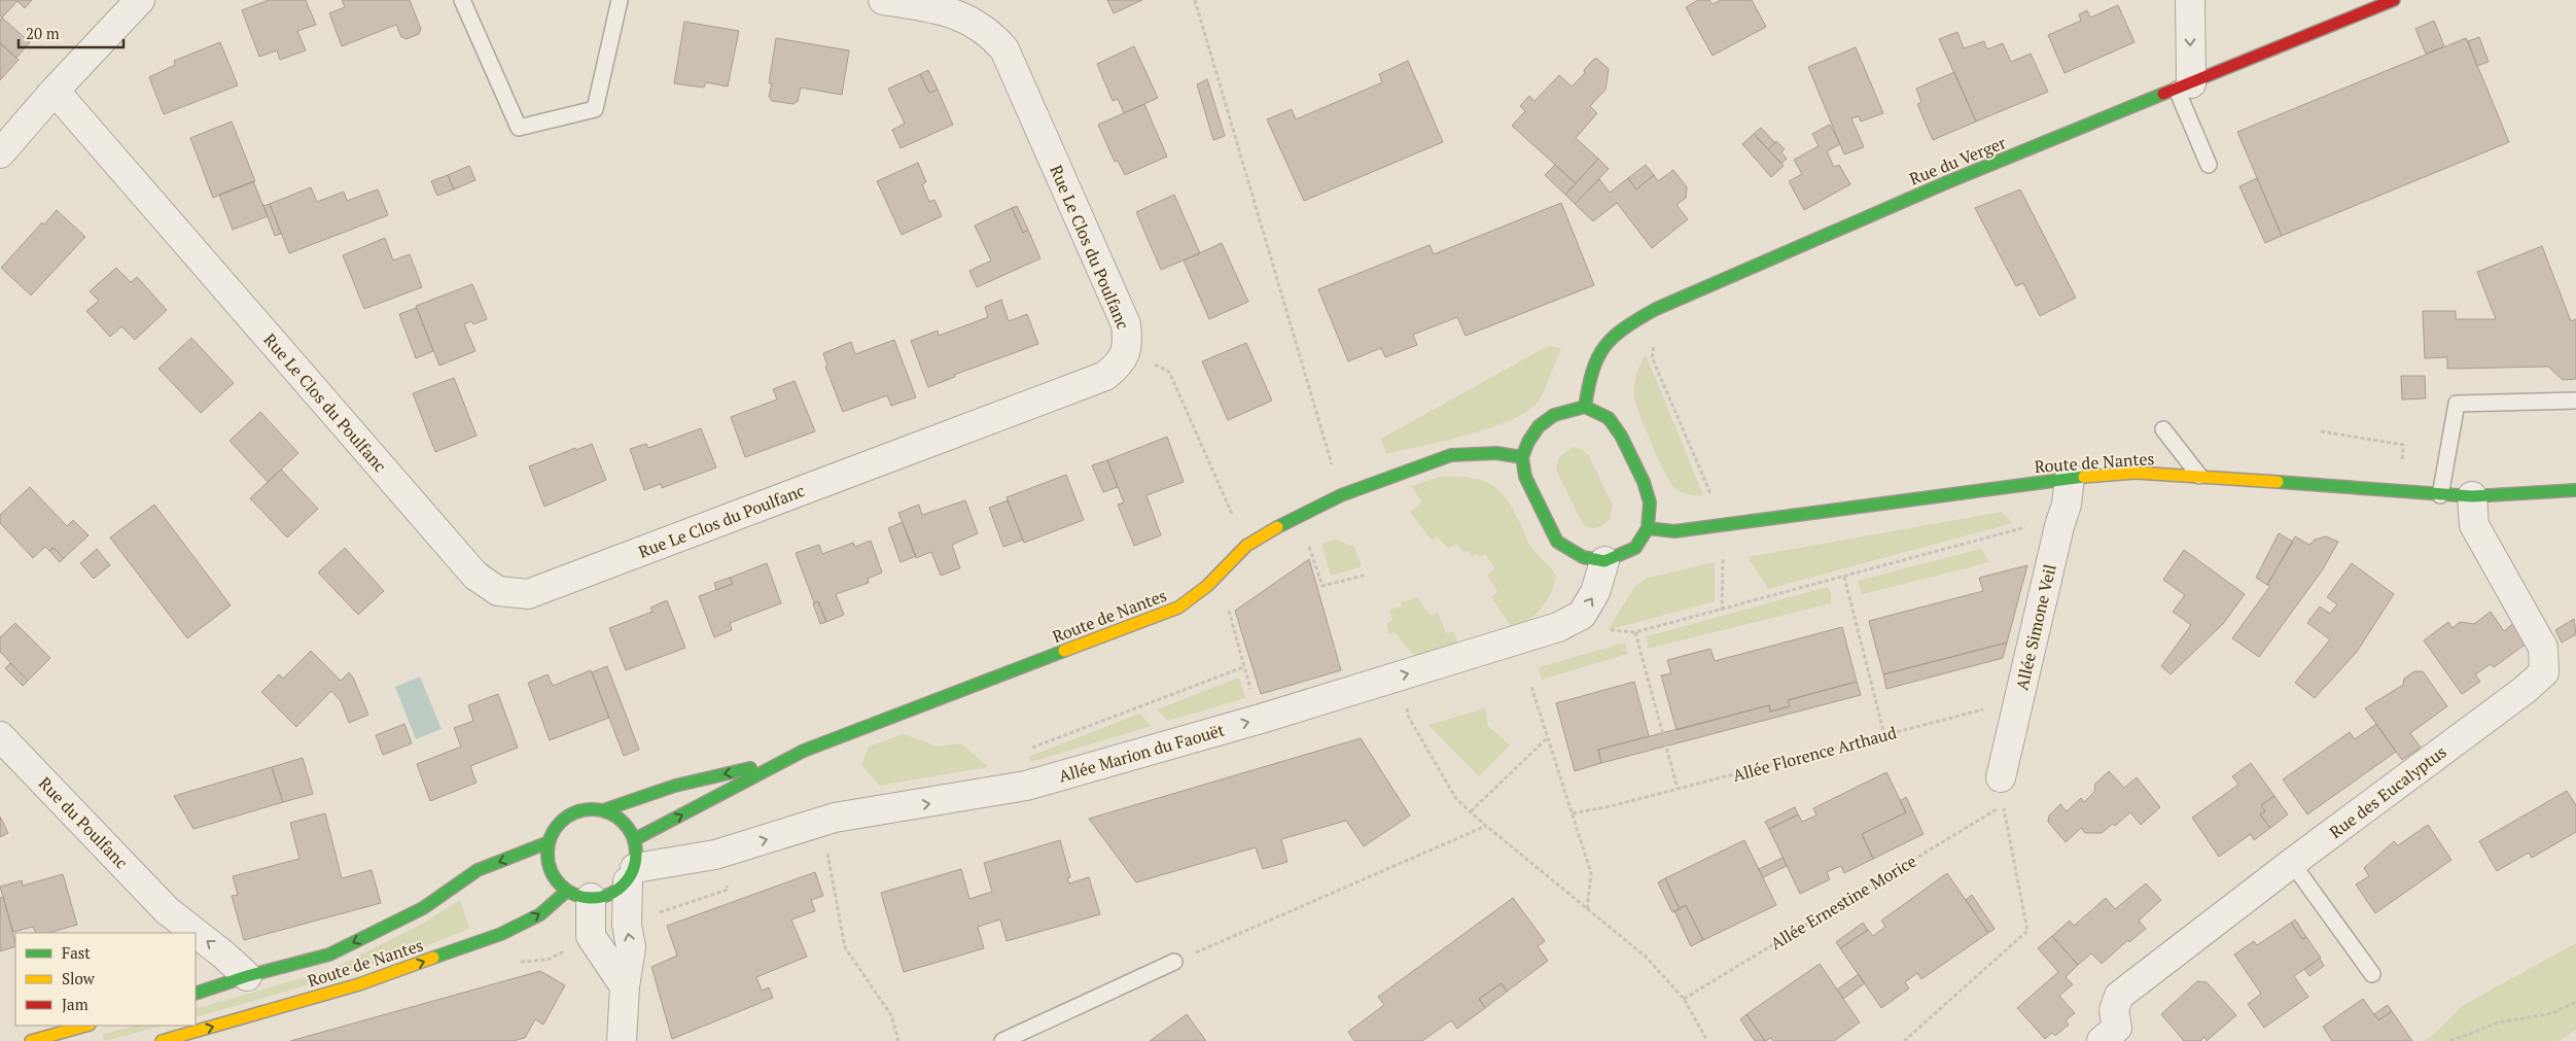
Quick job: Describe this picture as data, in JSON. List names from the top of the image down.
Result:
{
  "streets": {
    "main road": ["Rue du Verger", "Route de Nantes"],
    "street": [
      "Rue Le Clos du Poulfanc",
      "Allée Simone Veil",
      "Allée Marion du Faouët",
      "Rue des Eucalyptus",
      "Rue du Poulfanc"
    ],
    "path": ["Allée Florence Arthaud", "Allée Ernestine Morice"]
  },
  "crossings": [
    ["Rue du Verger", "Route de Nantes"],
    ["Rue du Verger", "Allée Marion du Faouët"],
    ["Route de Nantes", "Allée Simone Veil"],
    ["Route de Nantes", "Allée Marion du Faouët"],
    ["Route de Nantes", "Rue des Eucalyptus"],
    ["Route de Nantes", "Rue du Poulfanc"],
    ["Allée Simone Veil", "Allée Florence Arthaud"]
  ],
  "one_way": ["Allée Marion du Faouët"],
  "legend": ["Fast", "Slow", "Jam"],
  "scale_bar": "20 m"
}
